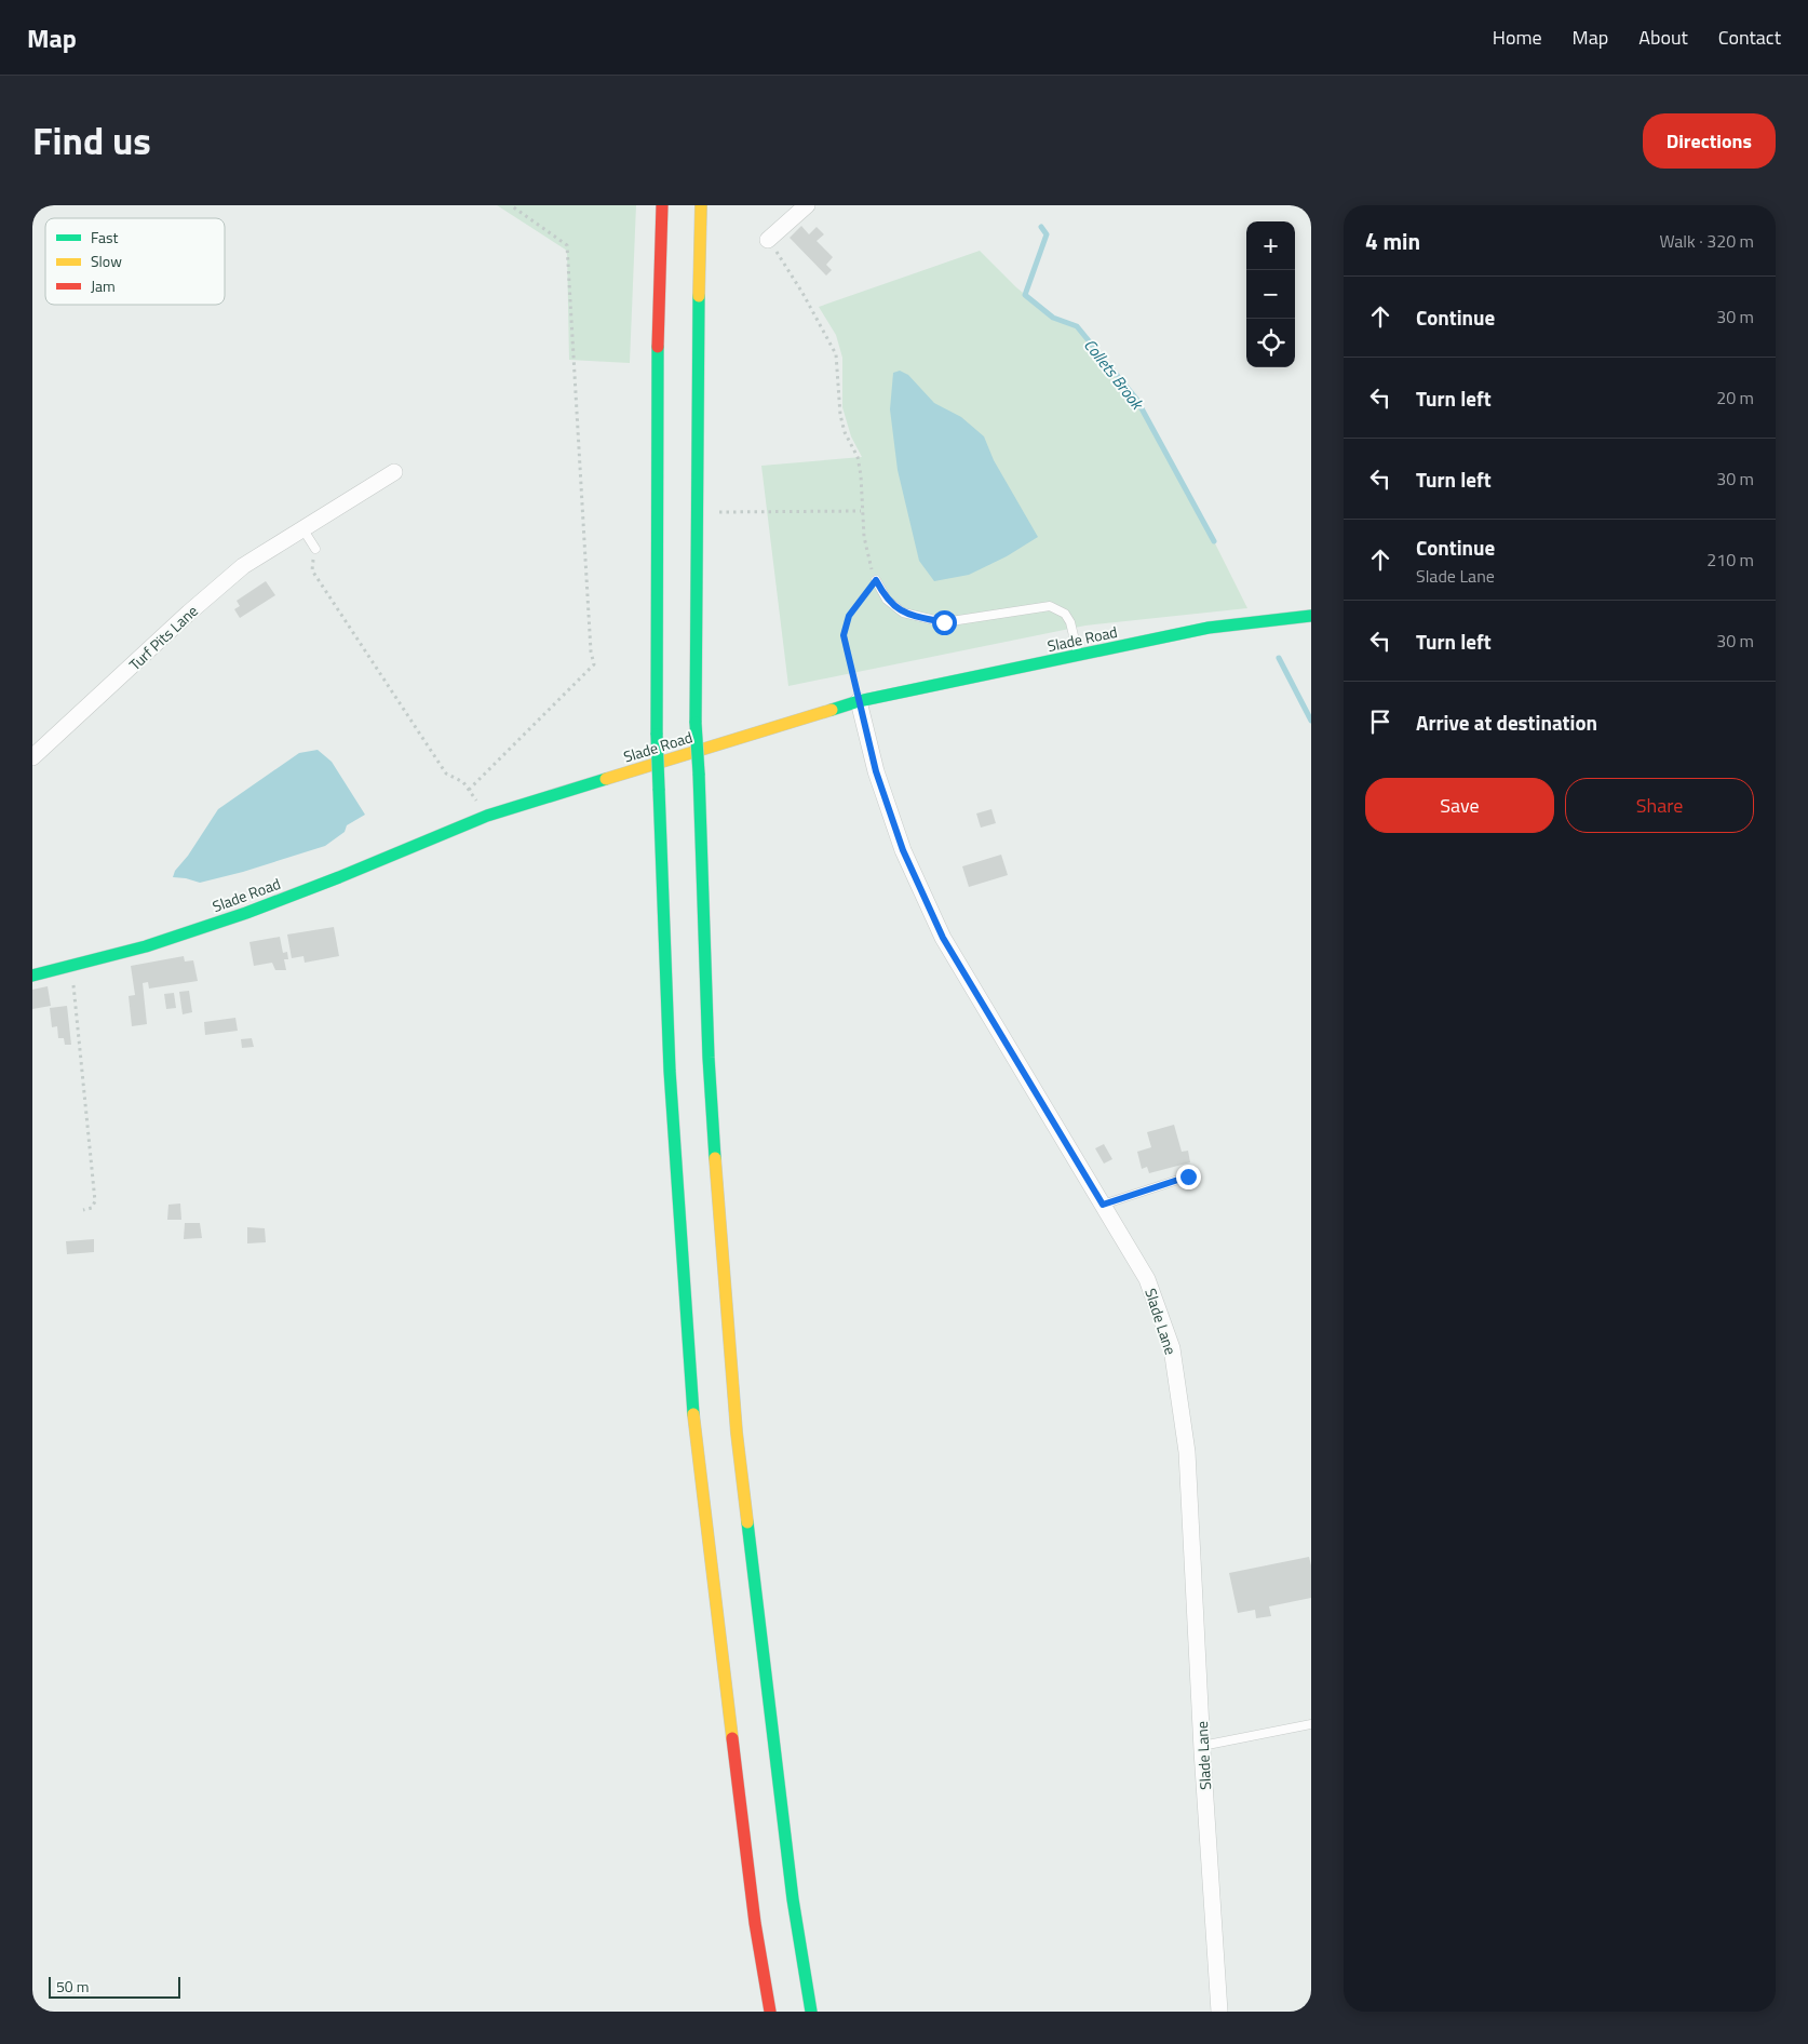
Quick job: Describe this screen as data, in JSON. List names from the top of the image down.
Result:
{
  "streets": {
    "main road": ["Slade Road"],
    "street": ["Turf Pits Lane", "Slade Lane"]
  },
  "crossings": [
    ["Slade Road", "Slade Lane"]
  ],
  "water": ["Collets Brook"],
  "legend": ["Fast", "Slow", "Jam"],
  "scale_bar": "50 m",
  "page": {
    "header": "Map",
    "nav": [
      "Home",
      "Map",
      "About",
      "Contact"
    ],
    "title": "Find us",
    "buttons": [
      "Directions",
      ["Save", "Share"]
    ],
    "heading": ["4 min", "Walk · 320 m"],
    "map_buttons": ["+", "−"],
    "list": [
      ["Continue", "30 m"],
      ["Turn left", "20 m"],
      ["Turn left", "30 m"],
      ["Continue", "Slade Lane", "210 m"],
      ["Turn left", "30 m"],
      "Arrive at destination"
    ],
    "scale": "50 m"
  }
}
